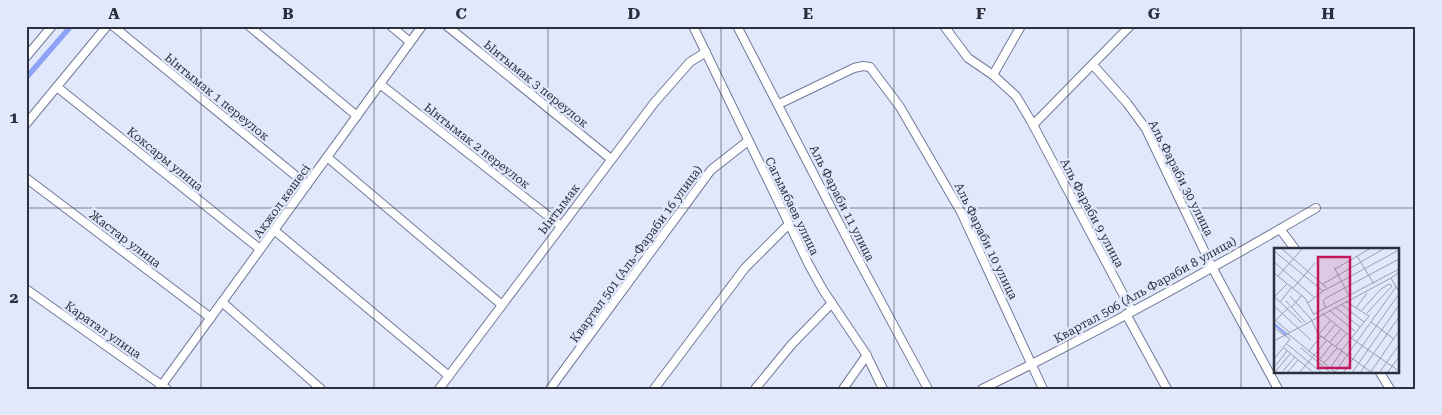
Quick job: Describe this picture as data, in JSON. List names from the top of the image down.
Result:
{
  "streets": {
    "street": [
      "Ынтымак 3 переулок",
      "Ынтымак 1 переулок",
      "Ынтымак 2 переулок",
      "Коксары улица",
      "Аль Фараби 30 улица",
      "Ақжол көшесі",
      "Аль Фараби 11 улица",
      "Сагымбаев улица",
      "Ынтымак",
      "Аль Фараби 9 улица",
      "Жастар улица",
      "Аль Фараби 10 улица",
      "Квартал 501 (Аль-Фараби 16 улица)",
      "Квартал 506 (Аль Фараби 8 улица)",
      "Каратал улица"
    ]
  },
  "crossings": [
    ["Ынтымак 3 переулок", "Ынтымак"],
    ["Ынтымак 1 переулок", "Ақжол көшесі"],
    ["Ынтымак 2 переулок", "Ақжол көшесі"],
    ["Ынтымак 2 переулок", "Ынтымак"],
    ["Коксары улица", "Ақжол көшесі"],
    ["Аль Фараби 30 улица", "Квартал 506 (Аль Фараби 8 улица)"],
    ["Ақжол көшесі", "Жастар улица"],
    ["Ақжол көшесі", "Каратал улица"],
    ["Аль Фараби 11 улица", "Аль Фараби 10 улица"],
    ["Сагымбаев улица", "Ынтымак"],
    ["Сагымбаев улица", "Квартал 501 (Аль-Фараби 16 улица)"],
    ["Аль Фараби 9 улица", "Квартал 506 (Аль Фараби 8 улица)"],
    ["Аль Фараби 10 улица", "Квартал 506 (Аль Фараби 8 улица)"]
  ],
  "grid": {
    "columns": [
      "A",
      "B",
      "C",
      "D",
      "E",
      "F",
      "G",
      "H"
    ],
    "rows": ["1", "2"]
  }
}
